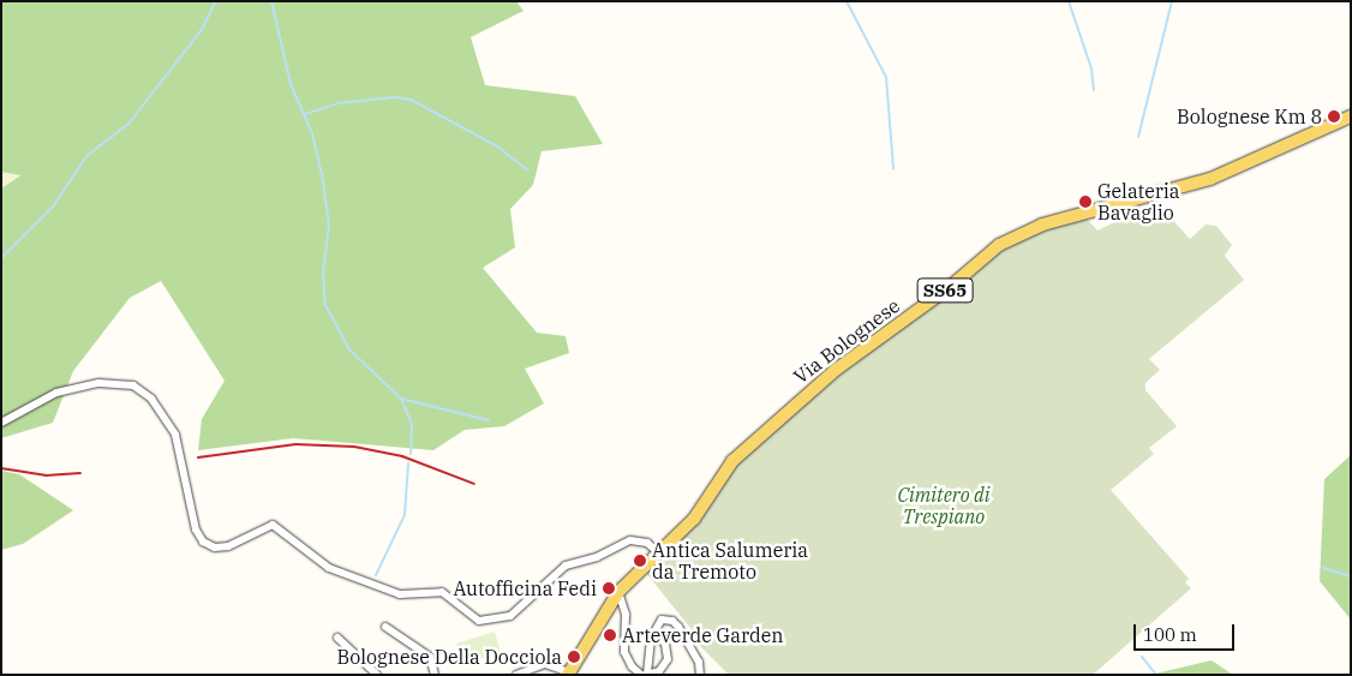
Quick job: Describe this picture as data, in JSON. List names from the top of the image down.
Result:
{
  "streets": {
    "main road": ["SS65", "Via Bolognese"]
  },
  "parks": ["Cimitero di Trespiano"],
  "places": [
    "Bolognese Km 8",
    "Gelateria Bavaglio",
    "Antica Salumeria da Tremoto",
    "Autofficina Fedi",
    "Arteverde Garden",
    "Bolognese Della Docciola"
  ],
  "scale_bar": "100 m"
}
